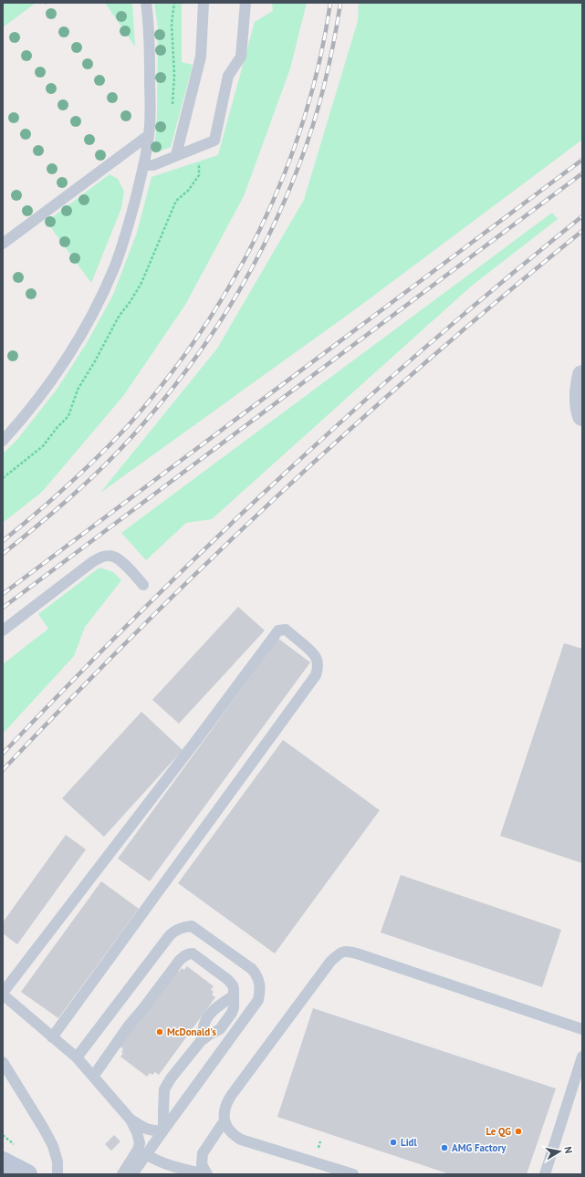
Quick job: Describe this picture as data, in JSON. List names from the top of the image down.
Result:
{
  "places": [
    "McDonald's",
    "Le QG",
    "Lidl",
    "AMG Factory"
  ],
  "north": "right"
}
